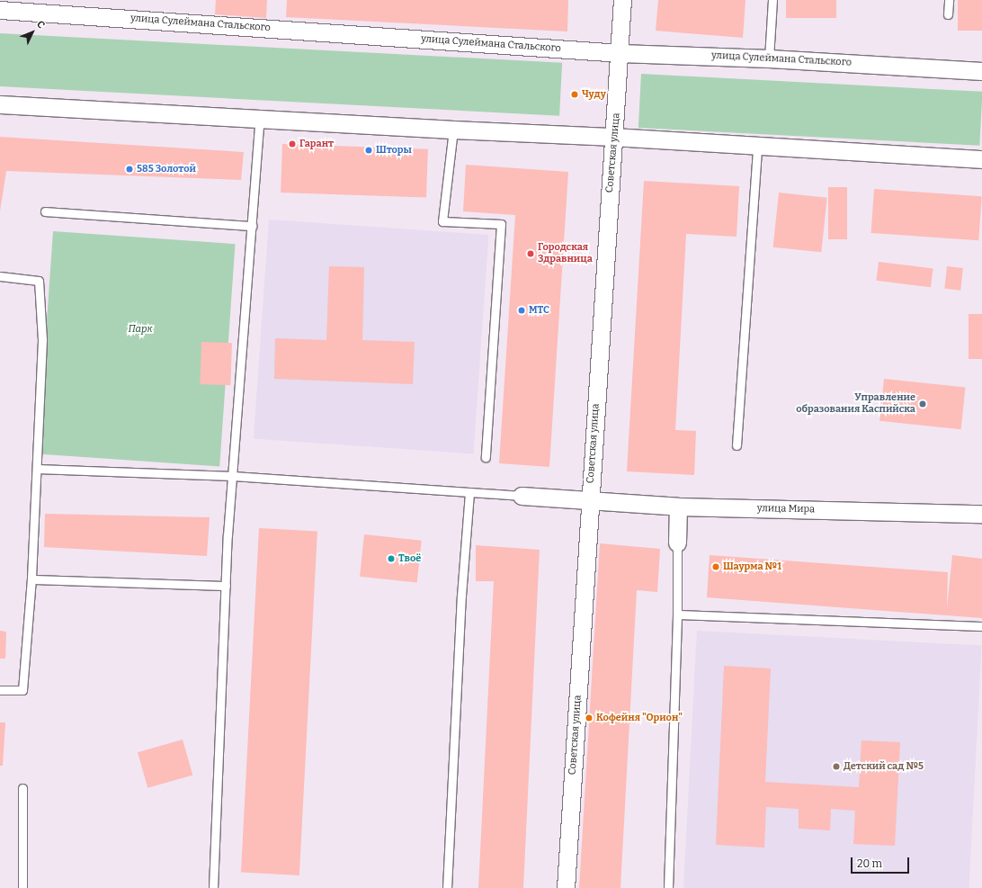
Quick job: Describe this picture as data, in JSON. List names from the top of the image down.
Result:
{
  "streets": {
    "street": ["улица Сулеймана Стальского", "Советская улица", "улица Мира"]
  },
  "crossings": [
    ["улица Сулеймана Стальского", "Советская улица"],
    ["Советская улица", "улица Мира"]
  ],
  "parks": ["Парк"],
  "places": [
    "Чуду",
    "Гарант",
    "Шторы",
    "585 Золотой",
    "Городская Здравница",
    "МТС",
    "Управление образования Каспийска",
    "Твоё",
    "Шаурма №1",
    "Кофейня \"Орион\"",
    "Детский сад №5"
  ],
  "scale_bar": "20 m",
  "north": "top right"
}
